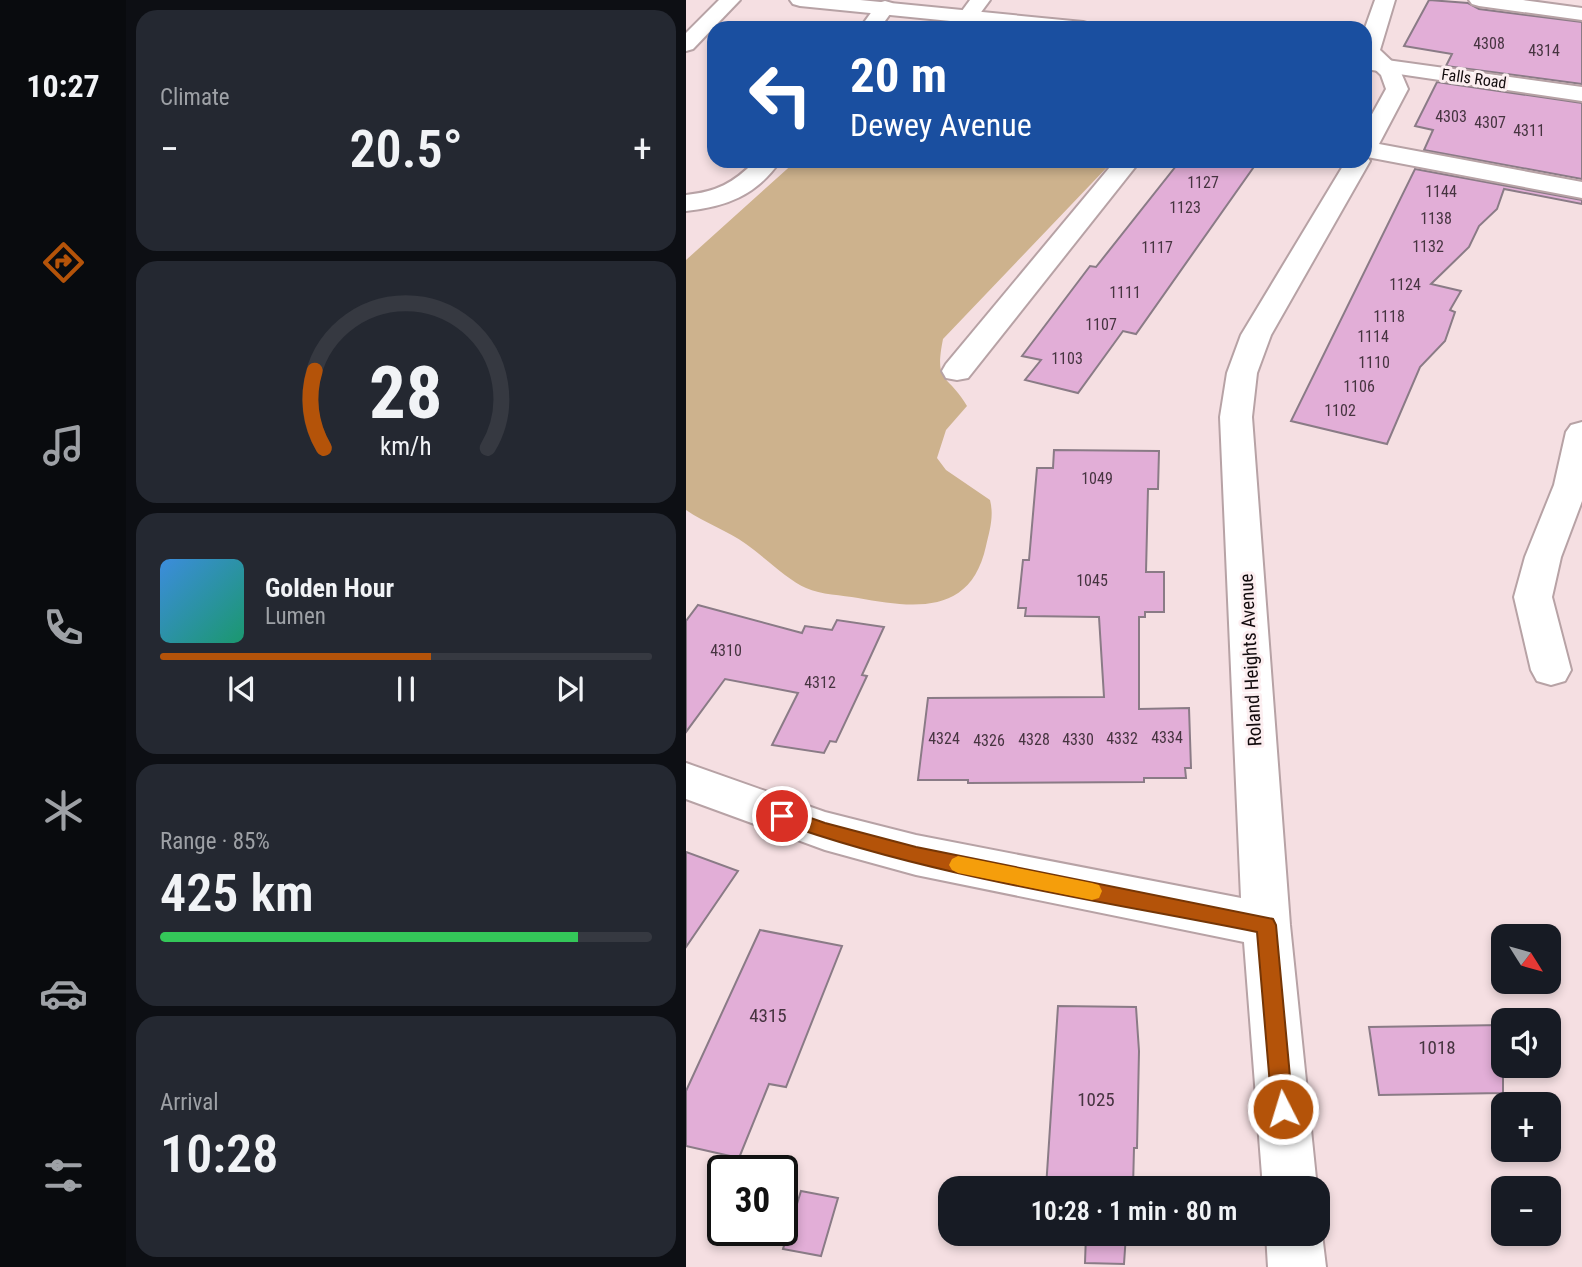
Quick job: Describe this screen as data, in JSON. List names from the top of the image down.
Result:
{
  "streets": {
    "street": ["Falls Road", "Roland Heights Avenue"]
  },
  "house_numbers": [
    "4308",
    "4314",
    "4303",
    "4307",
    "4311",
    "1127",
    "1144",
    "1123",
    "1138",
    "1132",
    "1117",
    "1124",
    "1111",
    "1118",
    "1107",
    "1114",
    "1103",
    "1110",
    "1106",
    "1102",
    "1049",
    "1045",
    "4310",
    "4312",
    "4334",
    "4324",
    "4332",
    "4328",
    "4330",
    "4326",
    "4315",
    "1018",
    "1025"
  ],
  "north": "bottom right",
  "page": {
    "tabs": "10:27",
    "tile": [
      "Climate",
      ["Range · 85%", "425 km"],
      ["Arrival", "10:28"]
    ],
    "turn": ["20 m", "Dewey Avenue"],
    "heat": ["−", "20.5°", "+"],
    "song": ["Golden Hour", "Lumen"],
    "map_buttons": ["+", "−"],
    "limit": "30",
    "trip": "10:28 · 1 min · 80 m",
    "gauge": ["28", "km/h"]
  }
}
